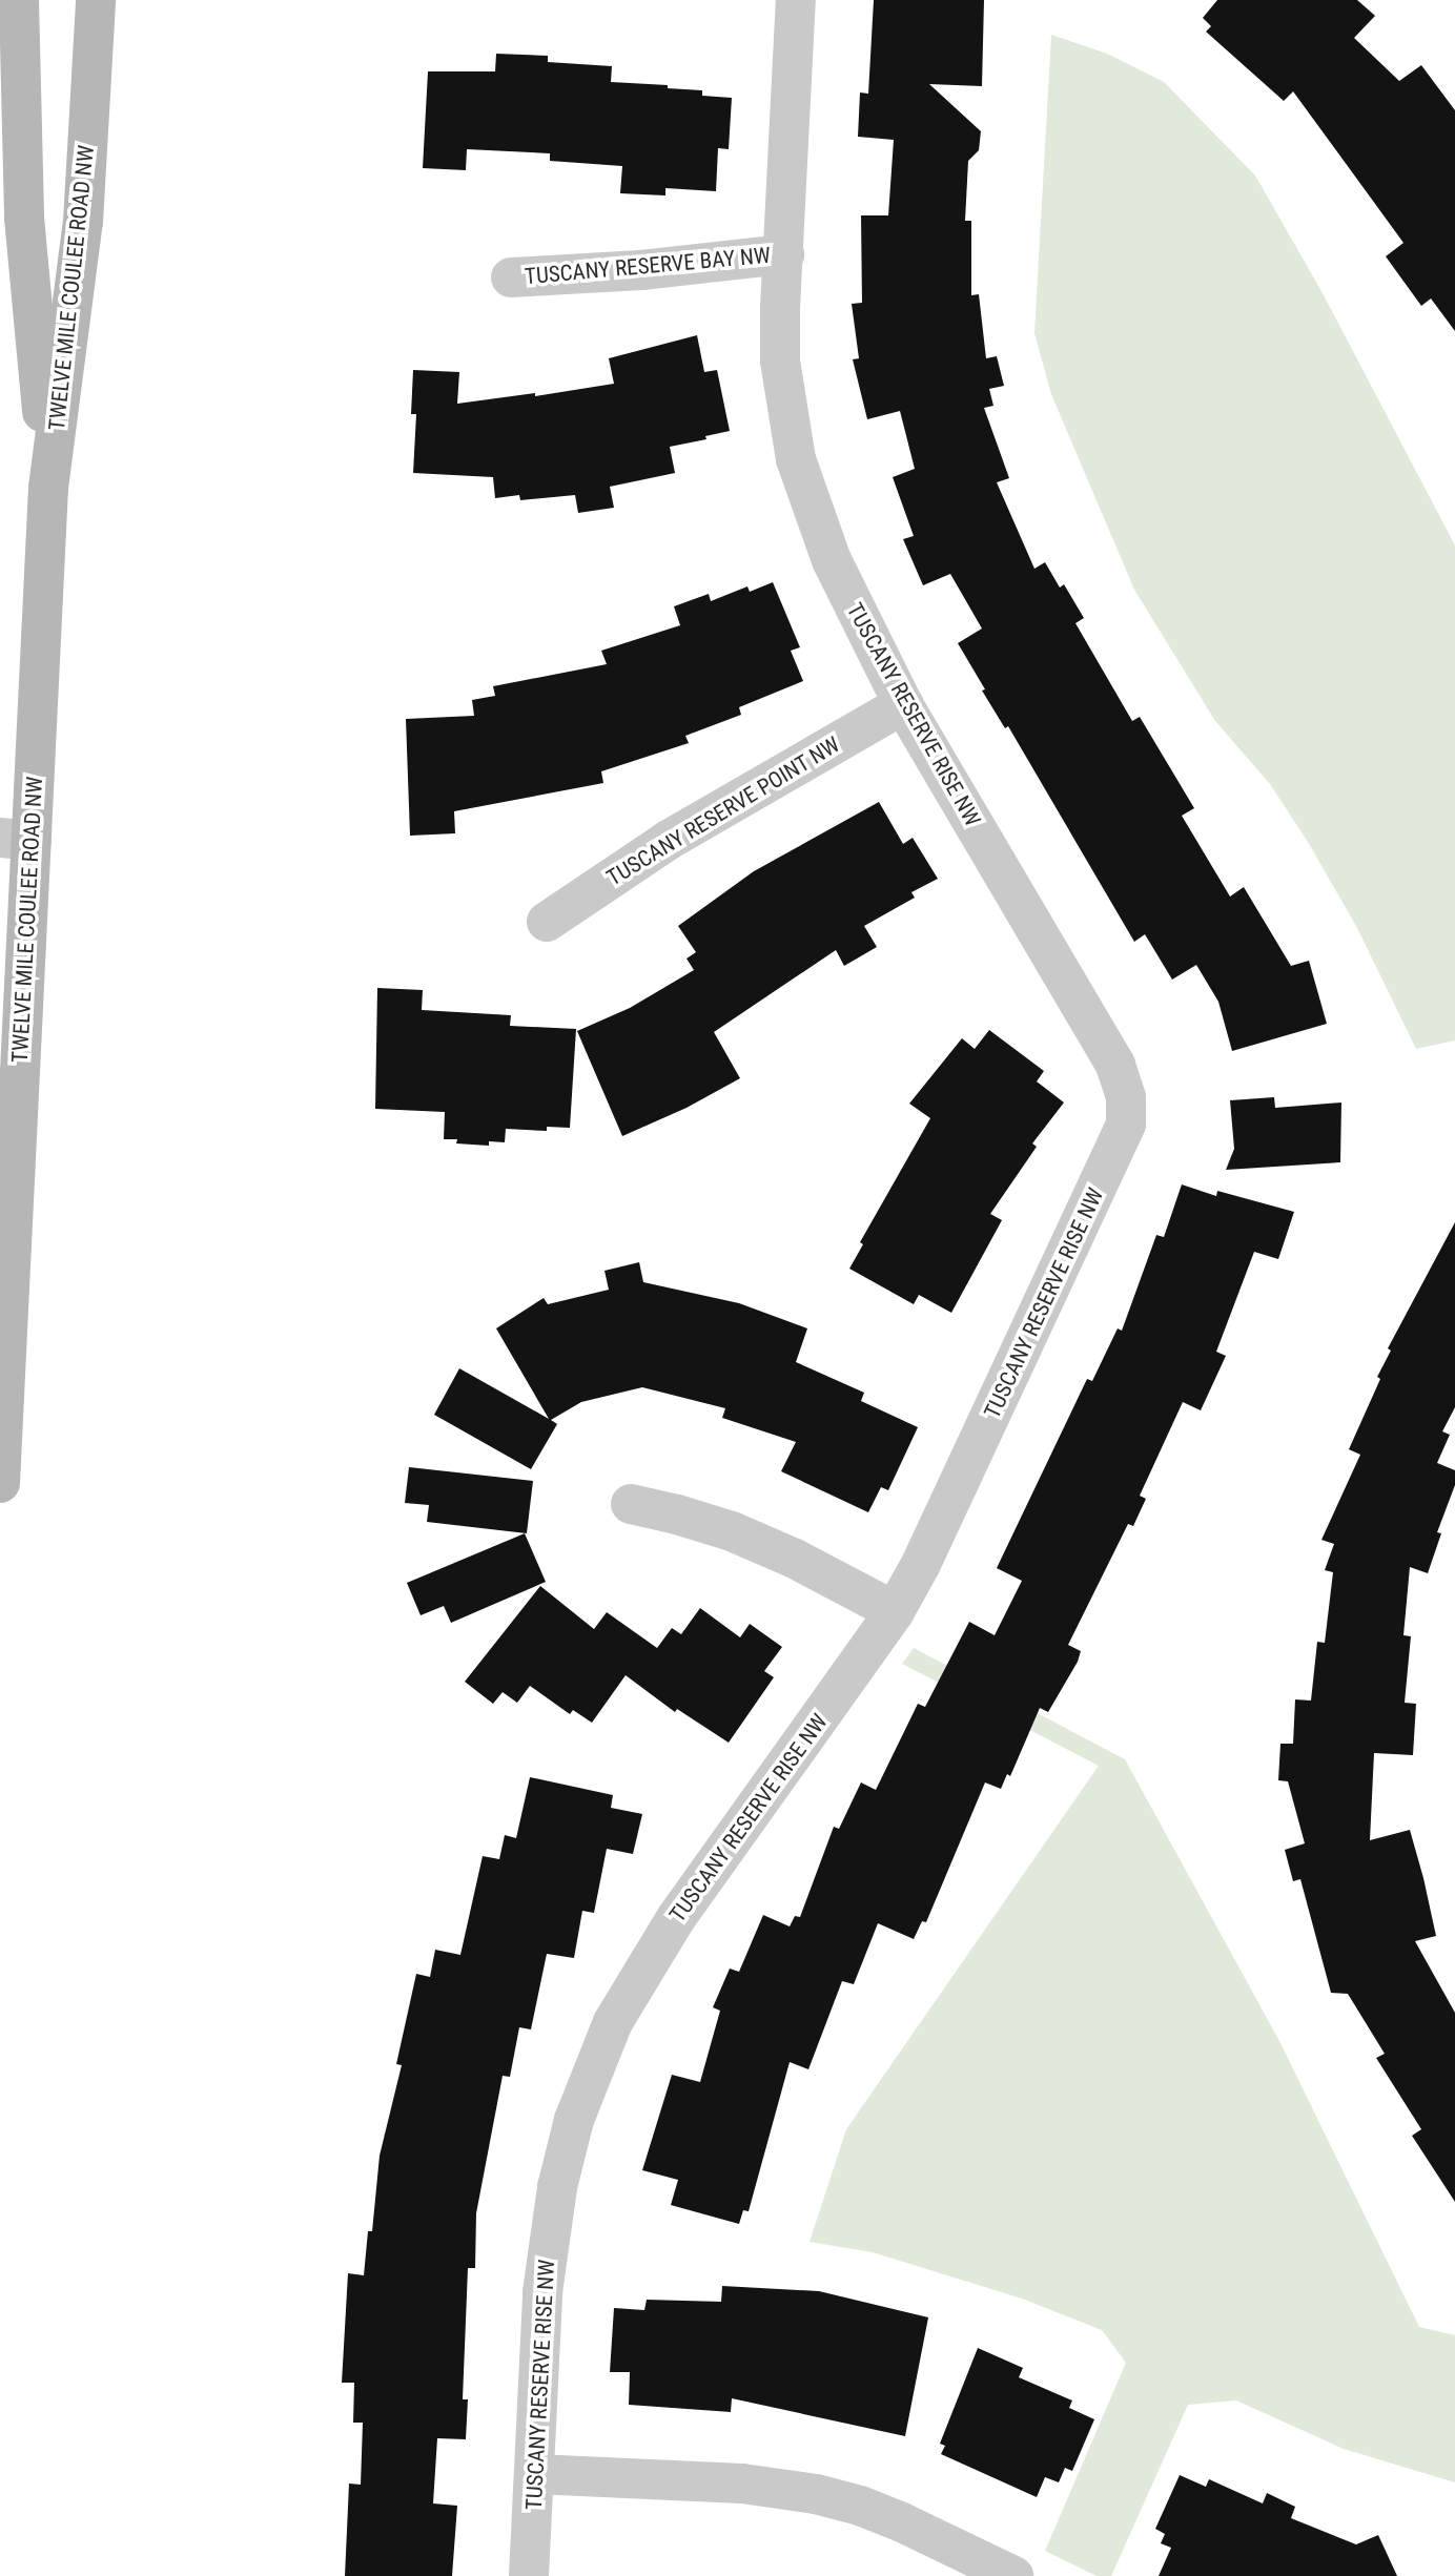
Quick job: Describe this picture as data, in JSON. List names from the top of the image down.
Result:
{
  "streets": {
    "street": [
      "TUSCANY RESERVE BAY NW",
      "TWELVE MILE COULEE ROAD NW",
      "TUSCANY RESERVE RISE NW",
      "TUSCANY RESERVE POINT NW"
    ]
  },
  "crossings": [
    ["TUSCANY RESERVE BAY NW", "TUSCANY RESERVE RISE NW"],
    ["TUSCANY RESERVE RISE NW", "TUSCANY RESERVE POINT NW"]
  ]
}
